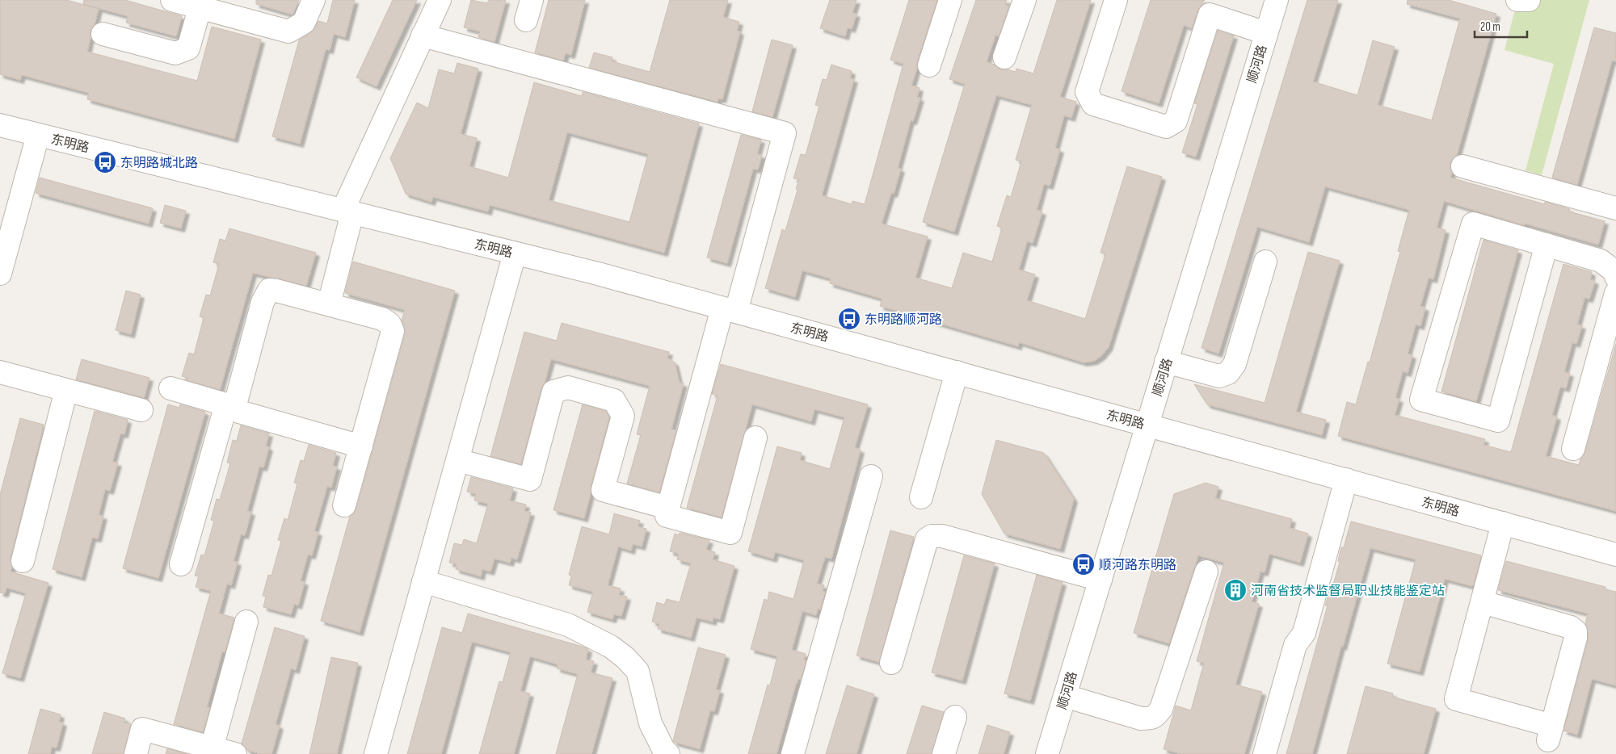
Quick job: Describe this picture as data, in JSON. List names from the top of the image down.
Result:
{
  "streets": {
    "street": ["顺河路", "东明路"]
  },
  "crossings": [
    ["顺河路", "东明路"]
  ],
  "places": {
    "bus stop": ["东明路城北路", "东明路顺河路", "顺河路东明路"],
    "building": ["河南省技术监督局职业技能鉴定站"]
  },
  "scale_bar": "20 m"
}
